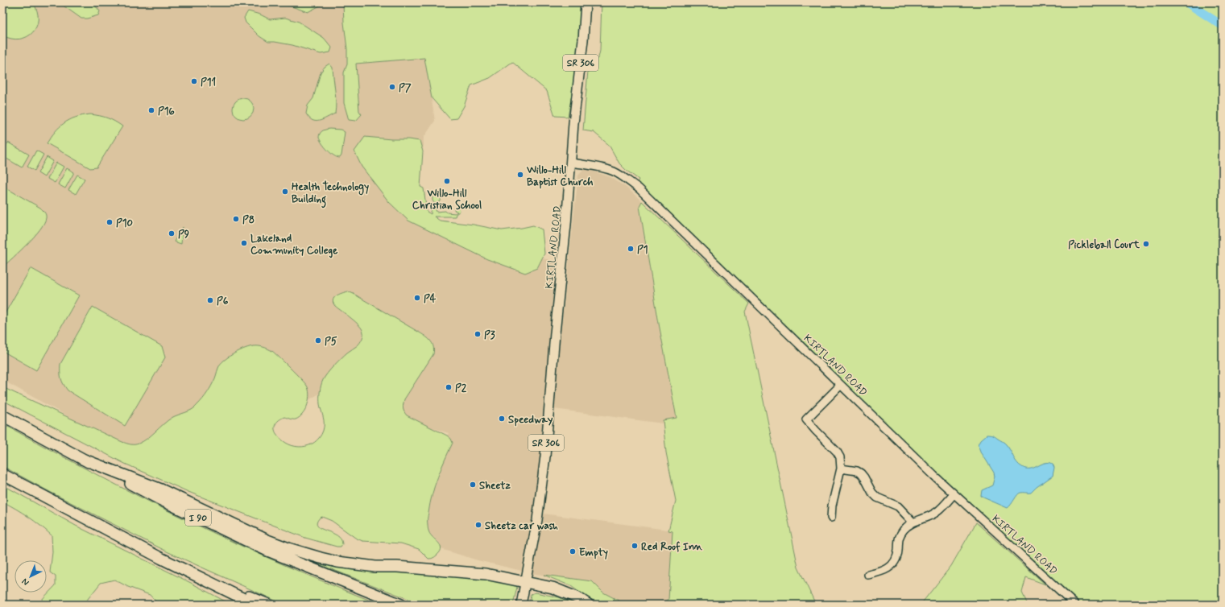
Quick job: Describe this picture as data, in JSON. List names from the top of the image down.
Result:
{
  "streets": {
    "highway": ["I 90"],
    "main road": ["SR 306", "KIRTLAND ROAD"]
  },
  "crossings": [
    ["SR 306", "KIRTLAND ROAD"]
  ],
  "places": [
    "P11",
    "P7",
    "P16",
    "Willo-Hill Baptist Church",
    "Willo-Hill Christian School",
    "Health Technology Building",
    "P8",
    "P10",
    "P9",
    "Lakeland Community College",
    "Pickleball Court",
    "P1",
    "P4",
    "P6",
    "P3",
    "P5",
    "P2",
    "Speedway",
    "Sheetz",
    "Sheetz car wash",
    "Red Roof Inn",
    "Empty"
  ],
  "north": "bottom left"
}
